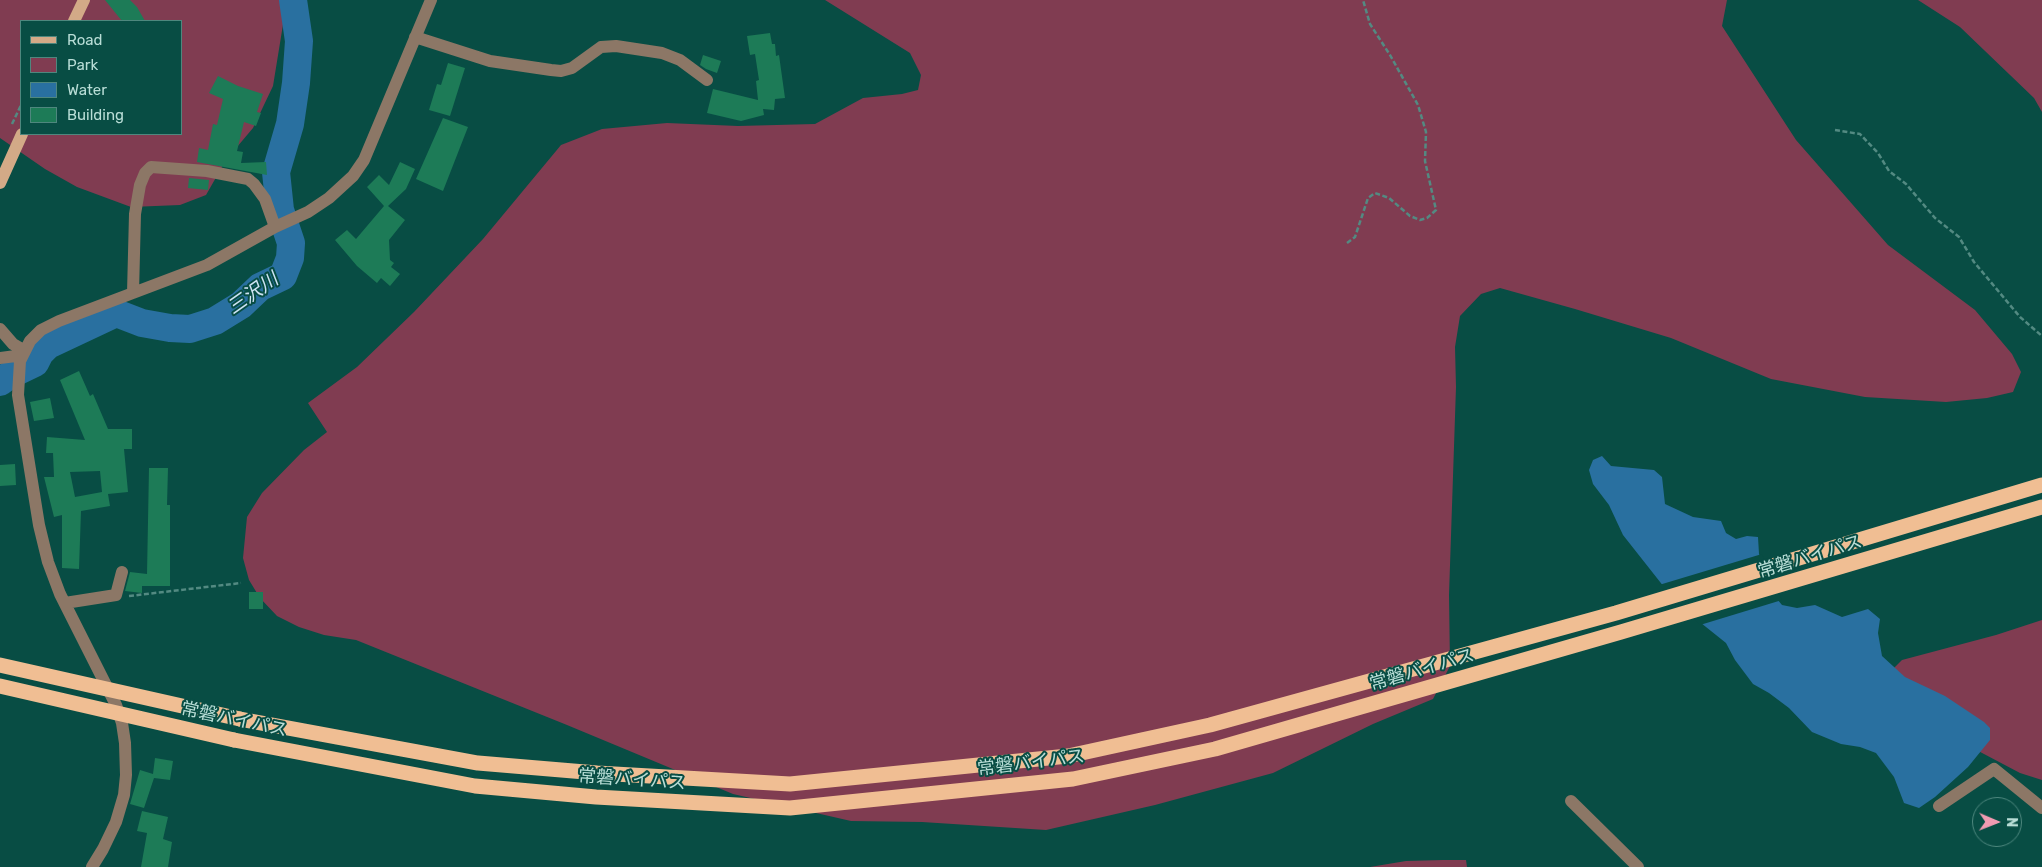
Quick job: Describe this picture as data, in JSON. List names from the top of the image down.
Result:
{
  "streets": {
    "highway": ["常磐バイパス"]
  },
  "water": ["三沢川"],
  "legend": [
    "Road",
    "Park",
    "Water",
    "Building"
  ],
  "north": "right"
}
